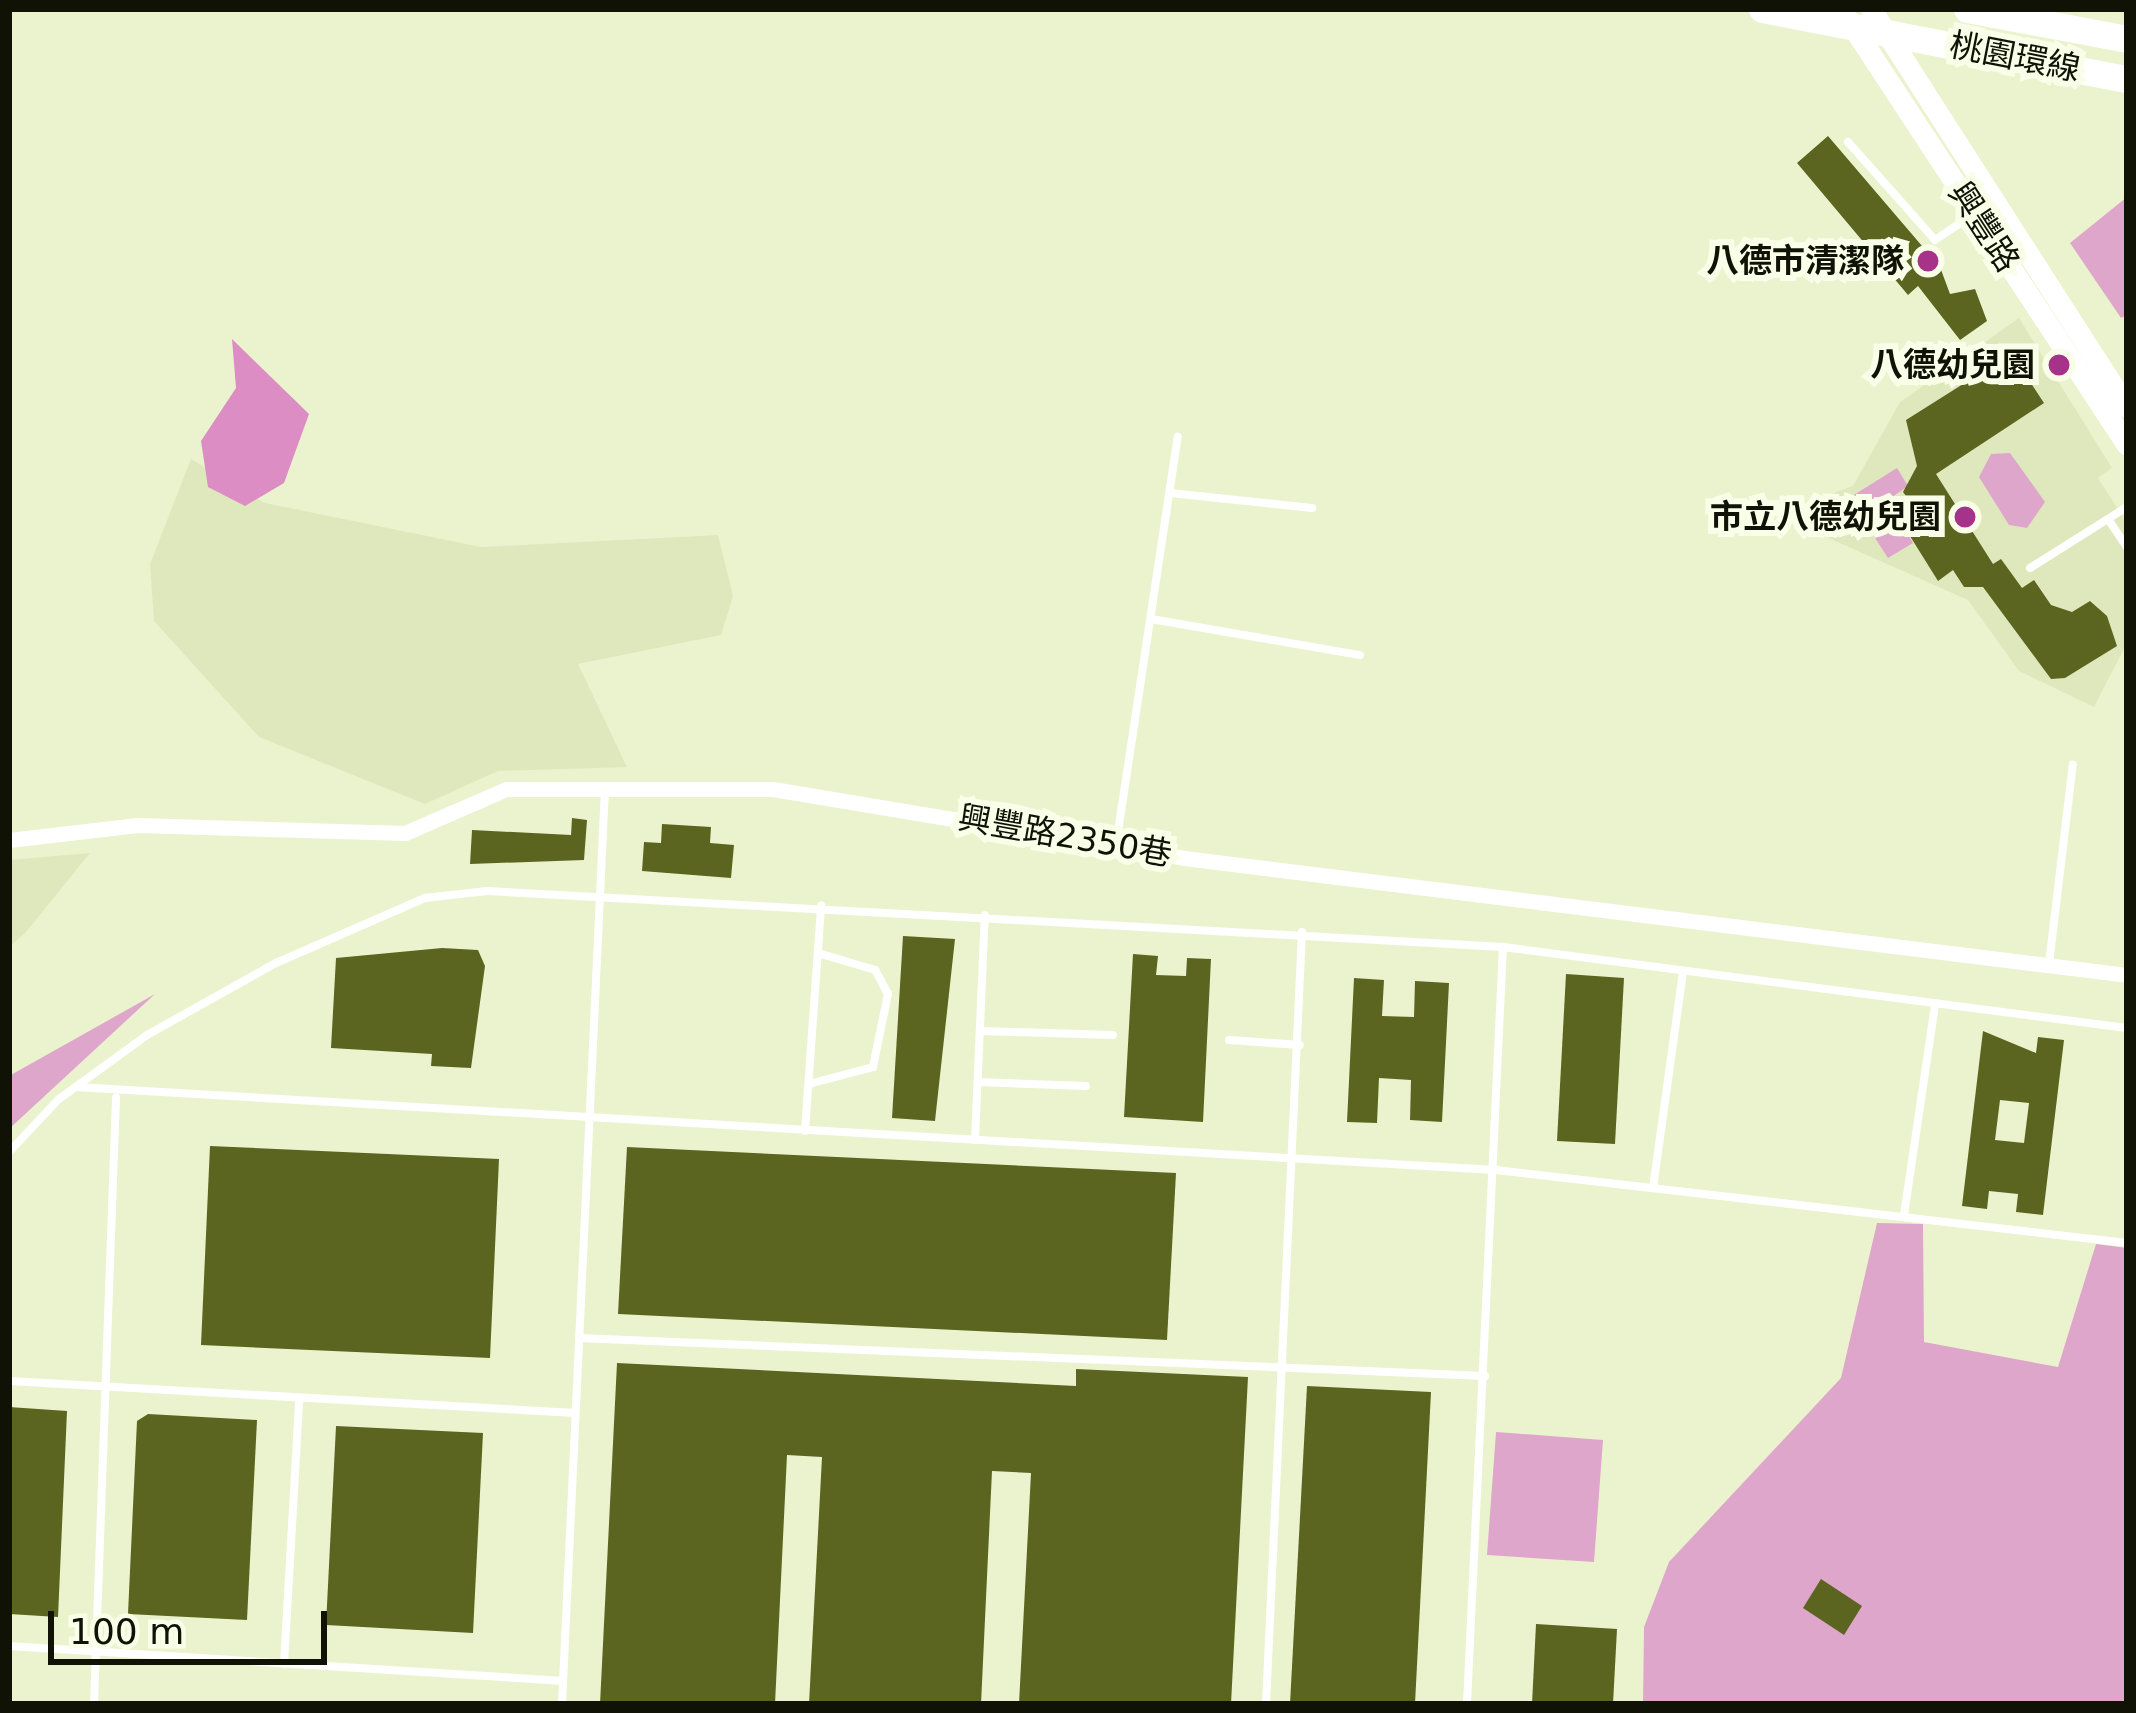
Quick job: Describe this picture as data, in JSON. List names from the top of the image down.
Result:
{
  "streets": {
    "highway": ["桃園環線"],
    "main road": ["興豐路"],
    "street": ["興豐路2350巷"]
  },
  "places": ["八德市清潔隊", "八德幼兒園", "市立八德幼兒園"],
  "scale_bar": "100 m"
}
